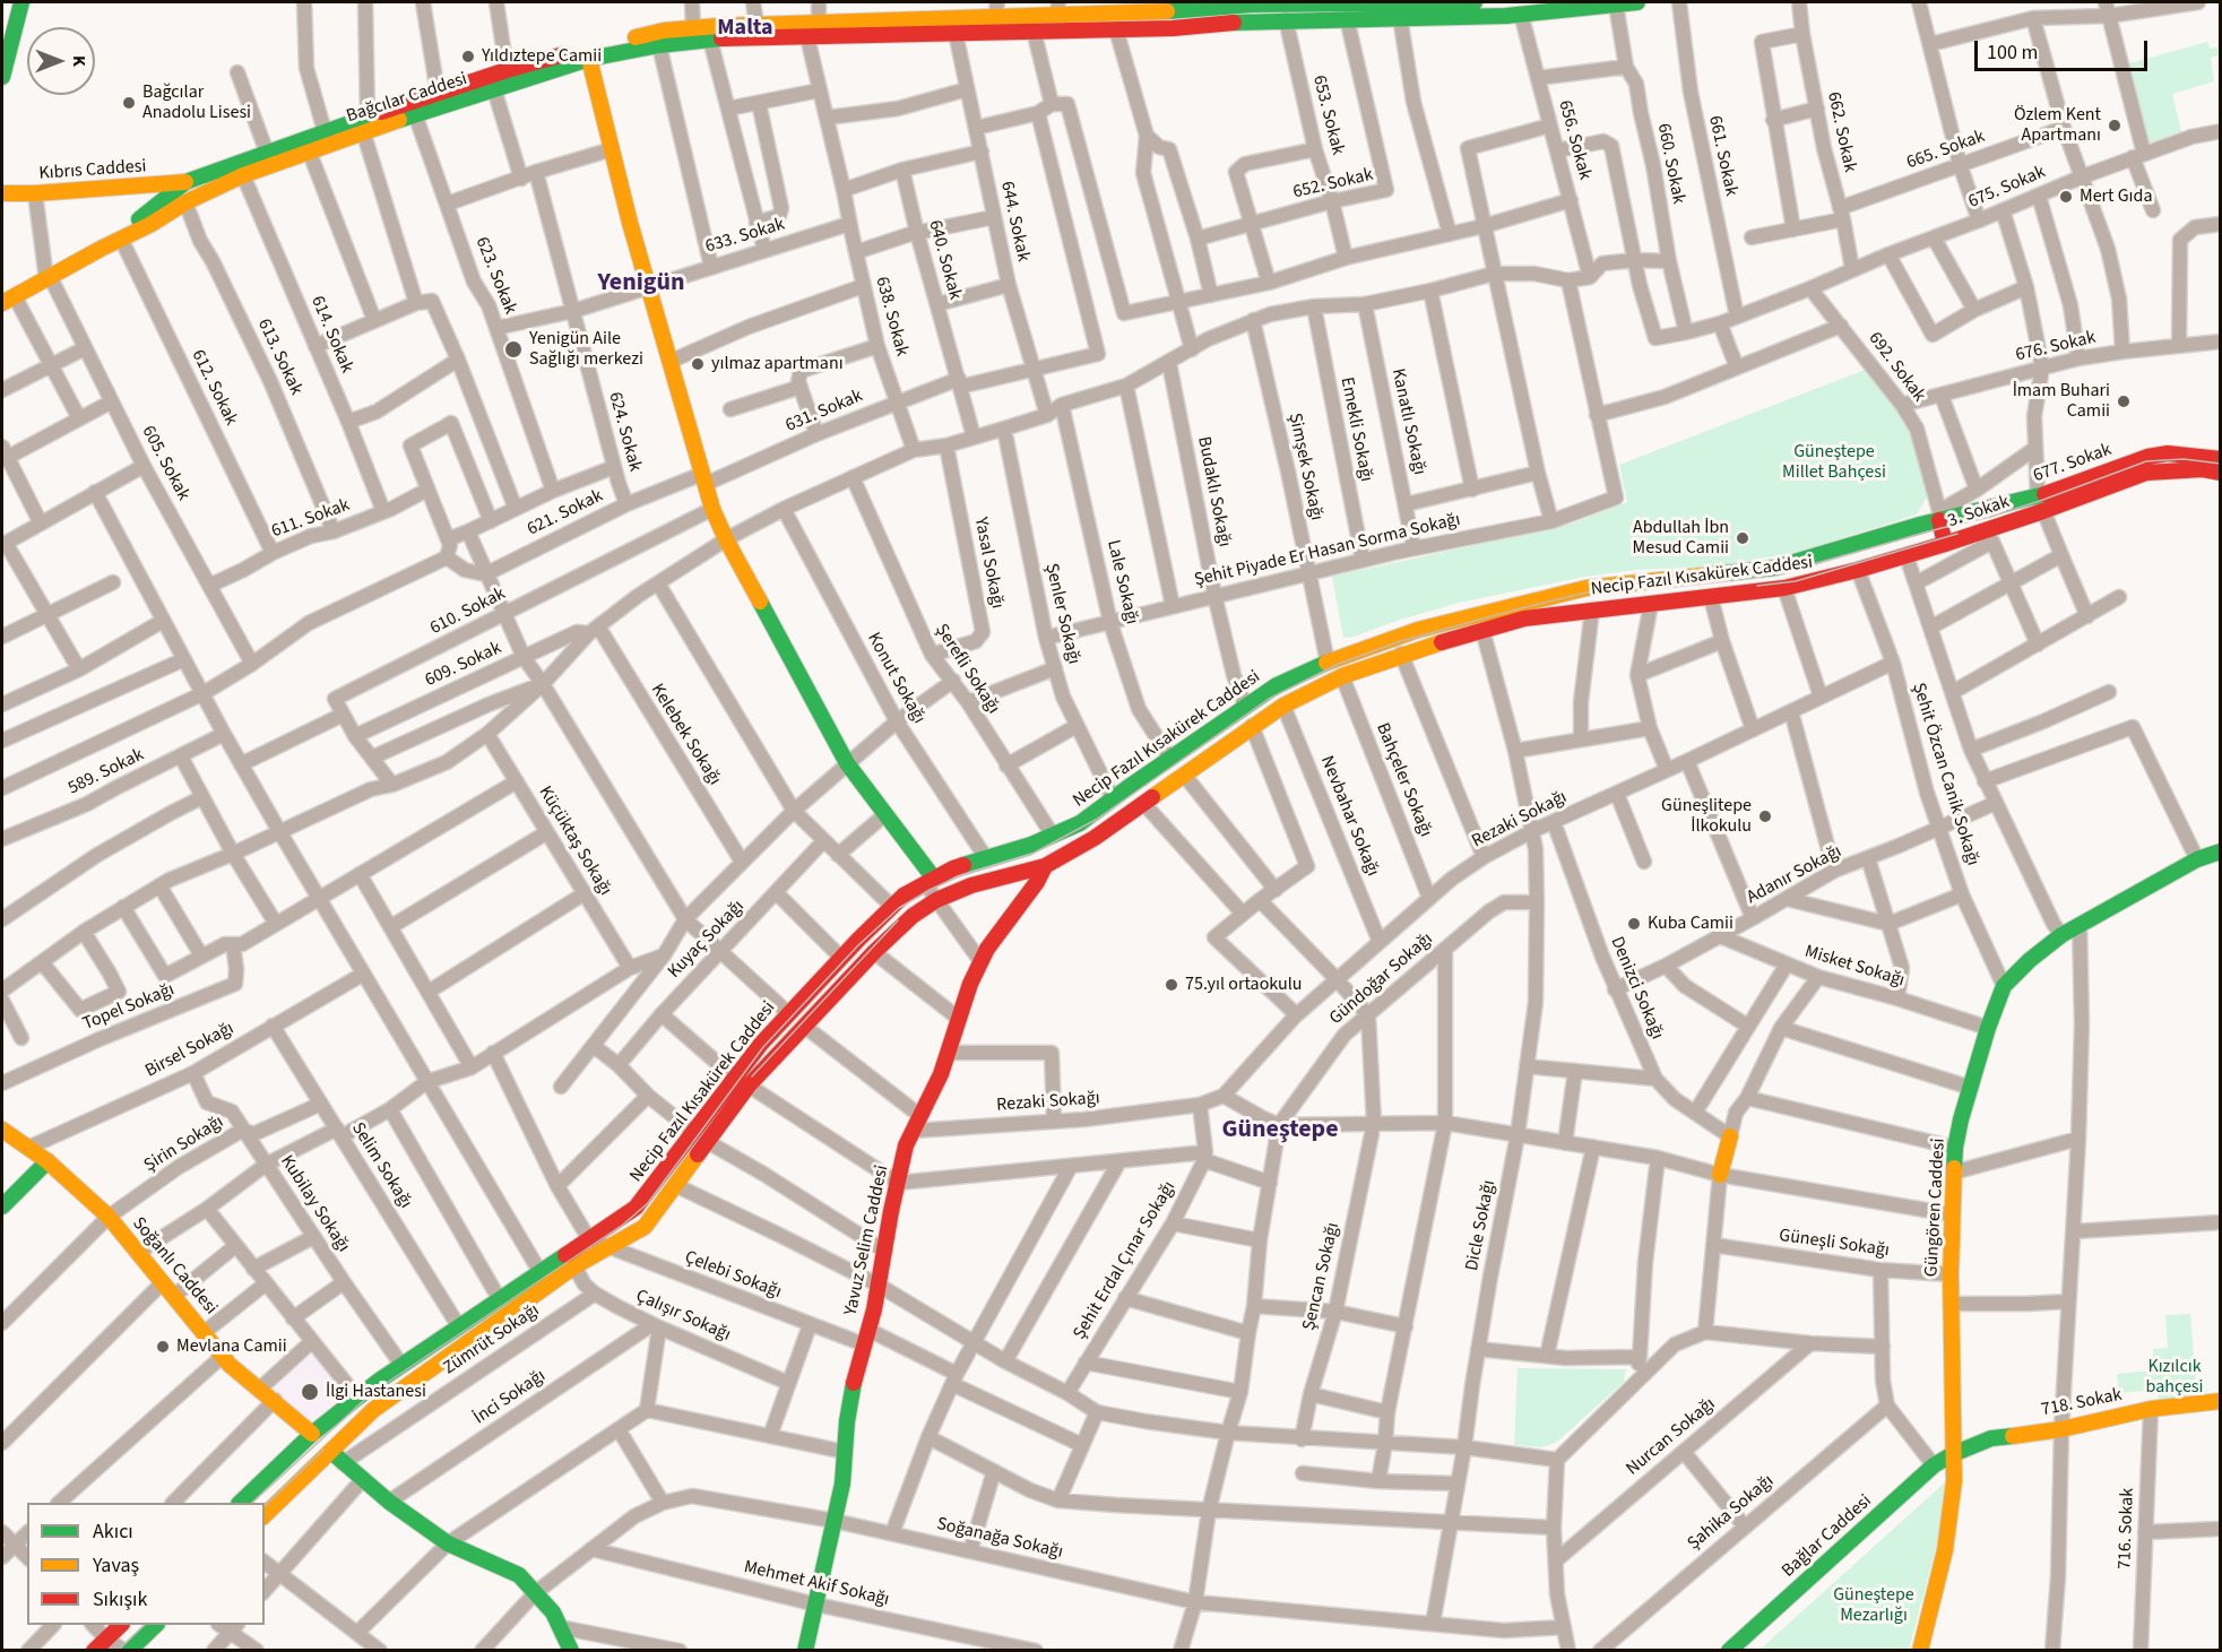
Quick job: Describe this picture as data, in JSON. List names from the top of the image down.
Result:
{
  "streets": {
    "main road": [
      "Bağcılar Caddesi",
      "Kıbrıs Caddesi",
      "677. Sokak",
      "3. Sokak",
      "Necip Fazıl Kısakürek Caddesi",
      "Güngören Caddesi",
      "Yavuz Selim Caddesi",
      "Soğanlı Caddesi",
      "718. Sokak",
      "Bağlar Caddesi"
    ],
    "street": [
      "653. Sokak",
      "662. Sokak",
      "656. Sokak",
      "665. Sokak",
      "661. Sokak",
      "660. Sokak",
      "652. Sokak",
      "675. Sokak",
      "644. Sokak",
      "633. Sokak",
      "640. Sokak",
      "623. Sokak",
      "638. Sokak",
      "614. Sokak",
      "676. Sokak",
      "613. Sokak",
      "692. Sokak",
      "612. Sokak",
      "631. Sokak",
      "Kanatlı Sokağı",
      "Emekli Sokağı",
      "624. Sokak",
      "605. Sokak",
      "Şimşek Sokağı",
      "Budaklı Sokağı",
      "621. Sokak",
      "611. Sokak",
      "Şehit Piyade Er Hasan Sorma Sokağı",
      "Yasal Sokağı",
      "Lale Sokağı",
      "610. Sokak",
      "Şenler Sokağı",
      "609. Sokak",
      "Şerefli Sokağı",
      "Konut Sokağı",
      "Kelebek Sokağı",
      "589. Sokak",
      "Şehit Özcan Canik Sokağı",
      "Bahçeler Sokağı",
      "Nevbahar Sokağı",
      "Rezaki Sokağı",
      "Küçüktaş Sokağı",
      "Adanır Sokağı",
      "Kuyaç Sokağı",
      "Misket Sokağı",
      "Gündoğar Sokağı",
      "Denizci Sokağı",
      "Topel Sokağı",
      "Birsel Sokağı",
      "Şirin Sokağı",
      "Selim Sokağı",
      "Kubilay Sokağı",
      "Dicle Sokağı",
      "Güneşli Sokağı",
      "Şehit Erdal Çınar Sokağı",
      "Çelebi Sokağı",
      "Şencan Sokağı",
      "Çalışır Sokağı",
      "Zümrüt Sokağı",
      "İnci Sokağı",
      "Nurcan Sokağı",
      "Şahika Sokağı",
      "716. Sokak",
      "Soğanağa Sokağı",
      "Mehmet Akif Sokağı"
    ]
  },
  "crossings": [
    ["Bağcılar Caddesi", "653. Sokak"],
    ["Bağcılar Caddesi", "656. Sokak"],
    ["Bağcılar Caddesi", "660. Sokak"],
    ["Bağcılar Caddesi", "Kıbrıs Caddesi"],
    ["Bağcılar Caddesi", "652. Sokak"],
    ["Bağcılar Caddesi", "644. Sokak"],
    ["Bağcılar Caddesi", "623. Sokak"],
    ["Bağcılar Caddesi", "638. Sokak"],
    ["Bağcılar Caddesi", "614. Sokak"],
    ["Bağcılar Caddesi", "613. Sokak"],
    ["Bağcılar Caddesi", "612. Sokak"],
    ["Bağcılar Caddesi", "605. Sokak"],
    ["653. Sokak", "652. Sokak"],
    ["662. Sokak", "665. Sokak"],
    ["662. Sokak", "675. Sokak"],
    ["661. Sokak", "675. Sokak"],
    ["660. Sokak", "675. Sokak"],
    ["Kıbrıs Caddesi", "605. Sokak"],
    ["675. Sokak", "692. Sokak"],
    ["644. Sokak", "631. Sokak"],
    ["633. Sokak", "623. Sokak"],
    ["633. Sokak", "638. Sokak"],
    ["633. Sokak", "624. Sokak"],
    ["640. Sokak", "631. Sokak"],
    ["638. Sokak", "631. Sokak"],
    ["614. Sokak", "611. Sokak"],
    ["676. Sokak", "692. Sokak"],
    ["613. Sokak", "611. Sokak"],
    ["692. Sokak", "677. Sokak"],
    ["692. Sokak", "Necip Fazıl Kısakürek Caddesi"],
    ["612. Sokak", "611. Sokak"],
    ["631. Sokak", "621. Sokak"],
    ["Kanatlı Sokağı", "Şehit Piyade Er Hasan Sorma Sokağı"],
    ["Emekli Sokağı", "Şehit Piyade Er Hasan Sorma Sokağı"],
    ["624. Sokak", "621. Sokak"],
    ["605. Sokak", "611. Sokak"],
    ["677. Sokak", "3. Sokak"],
    ["677. Sokak", "Necip Fazıl Kısakürek Caddesi"],
    ["Şimşek Sokağı", "Şehit Piyade Er Hasan Sorma Sokağı"],
    ["Şimşek Sokağı", "Necip Fazıl Kısakürek Caddesi"],
    ["Budaklı Sokağı", "Şehit Piyade Er Hasan Sorma Sokağı"],
    ["Budaklı Sokağı", "Necip Fazıl Kısakürek Caddesi"],
    ["3. Sokak", "Necip Fazıl Kısakürek Caddesi"],
    ["Şehit Piyade Er Hasan Sorma Sokağı", "Lale Sokağı"],
    ["Şehit Piyade Er Hasan Sorma Sokağı", "Şenler Sokağı"],
    ["Yasal Sokağı", "Şerefli Sokağı"],
    ["Necip Fazıl Kısakürek Caddesi", "Lale Sokağı"],
    ["Necip Fazıl Kısakürek Caddesi", "Şenler Sokağı"],
    ["Necip Fazıl Kısakürek Caddesi", "Şerefli Sokağı"],
    ["Necip Fazıl Kısakürek Caddesi", "Konut Sokağı"],
    ["Necip Fazıl Kısakürek Caddesi", "Şehit Özcan Canik Sokağı"],
    ["Necip Fazıl Kısakürek Caddesi", "Bahçeler Sokağı"],
    ["Necip Fazıl Kısakürek Caddesi", "Nevbahar Sokağı"],
    ["Necip Fazıl Kısakürek Caddesi", "Selim Sokağı"],
    ["Necip Fazıl Kısakürek Caddesi", "Kubilay Sokağı"],
    ["Necip Fazıl Kısakürek Caddesi", "Dicle Sokağı"],
    ["Necip Fazıl Kısakürek Caddesi", "Yavuz Selim Caddesi"],
    ["Necip Fazıl Kısakürek Caddesi", "Soğanlı Caddesi"],
    ["Necip Fazıl Kısakürek Caddesi", "Çelebi Sokağı"],
    ["Necip Fazıl Kısakürek Caddesi", "Çalışır Sokağı"],
    ["Necip Fazıl Kısakürek Caddesi", "Zümrüt Sokağı"],
    ["609. Sokak", "Kelebek Sokağı"],
    ["Şehit Özcan Canik Sokağı", "Rezaki Sokağı"],
    ["Şehit Özcan Canik Sokağı", "Adanır Sokağı"],
    ["Şehit Özcan Canik Sokağı", "Güngören Caddesi"],
    ["Bahçeler Sokağı", "Rezaki Sokağı"],
    ["Nevbahar Sokağı", "Rezaki Sokağı"],
    ["Rezaki Sokağı", "Denizci Sokağı"],
    ["Rezaki Sokağı", "Dicle Sokağı"],
    ["Rezaki Sokağı", "Yavuz Selim Caddesi"],
    ["Adanır Sokağı", "Misket Sokağı"],
    ["Adanır Sokağı", "Denizci Sokağı"],
    ["Misket Sokağı", "Güngören Caddesi"],
    ["Gündoğar Sokağı", "Dicle Sokağı"],
    ["Gündoğar Sokağı", "Şencan Sokağı"],
    ["Birsel Sokağı", "Selim Sokağı"],
    ["Birsel Sokağı", "Kubilay Sokağı"],
    ["Birsel Sokağı", "Soğanlı Caddesi"],
    ["Şirin Sokağı", "Selim Sokağı"],
    ["Şirin Sokağı", "Kubilay Sokağı"],
    ["Şirin Sokağı", "Soğanlı Caddesi"],
    ["Güngören Caddesi", "Güneşli Sokağı"],
    ["Güngören Caddesi", "718. Sokak"],
    ["Güngören Caddesi", "Bağlar Caddesi"],
    ["Dicle Sokağı", "Soğanağa Sokağı"],
    ["Yavuz Selim Caddesi", "Çelebi Sokağı"],
    ["Yavuz Selim Caddesi", "Soğanağa Sokağı"],
    ["Yavuz Selim Caddesi", "Mehmet Akif Sokağı"],
    ["Çalışır Sokağı", "Zümrüt Sokağı"],
    ["Çalışır Sokağı", "İnci Sokağı"],
    ["718. Sokak", "716. Sokak"],
    ["718. Sokak", "Bağlar Caddesi"],
    ["Soğanağa Sokağı", "Mehmet Akif Sokağı"]
  ],
  "districts": ["Malta", "Yenigün", "Güneştepe"],
  "parks": ["Güneştepe Millet Bahçesi", "Kızılcık bahçesi", "Güneştepe Mezarlığı"],
  "places": [
    "Yıldıztepe Camii",
    "Bağcılar Anadolu Lisesi",
    "Özlem Kent Apartmanı",
    "Mert Gıda",
    "Yenigün Aile Sağlığı merkezi",
    "yılmaz apartmanı",
    "İmam Buhari Camii",
    "Abdullah İbn Mesud Camii",
    "Güneşlitepe İlkokulu",
    "Kuba Camii",
    "75.yıl ortaokulu",
    "Mevlana Camii",
    "İlgi Hastanesi"
  ],
  "legend": ["Akıcı", "Yavaş", "Sıkışık"],
  "scale_bar": "100 m",
  "north": "right"
}
